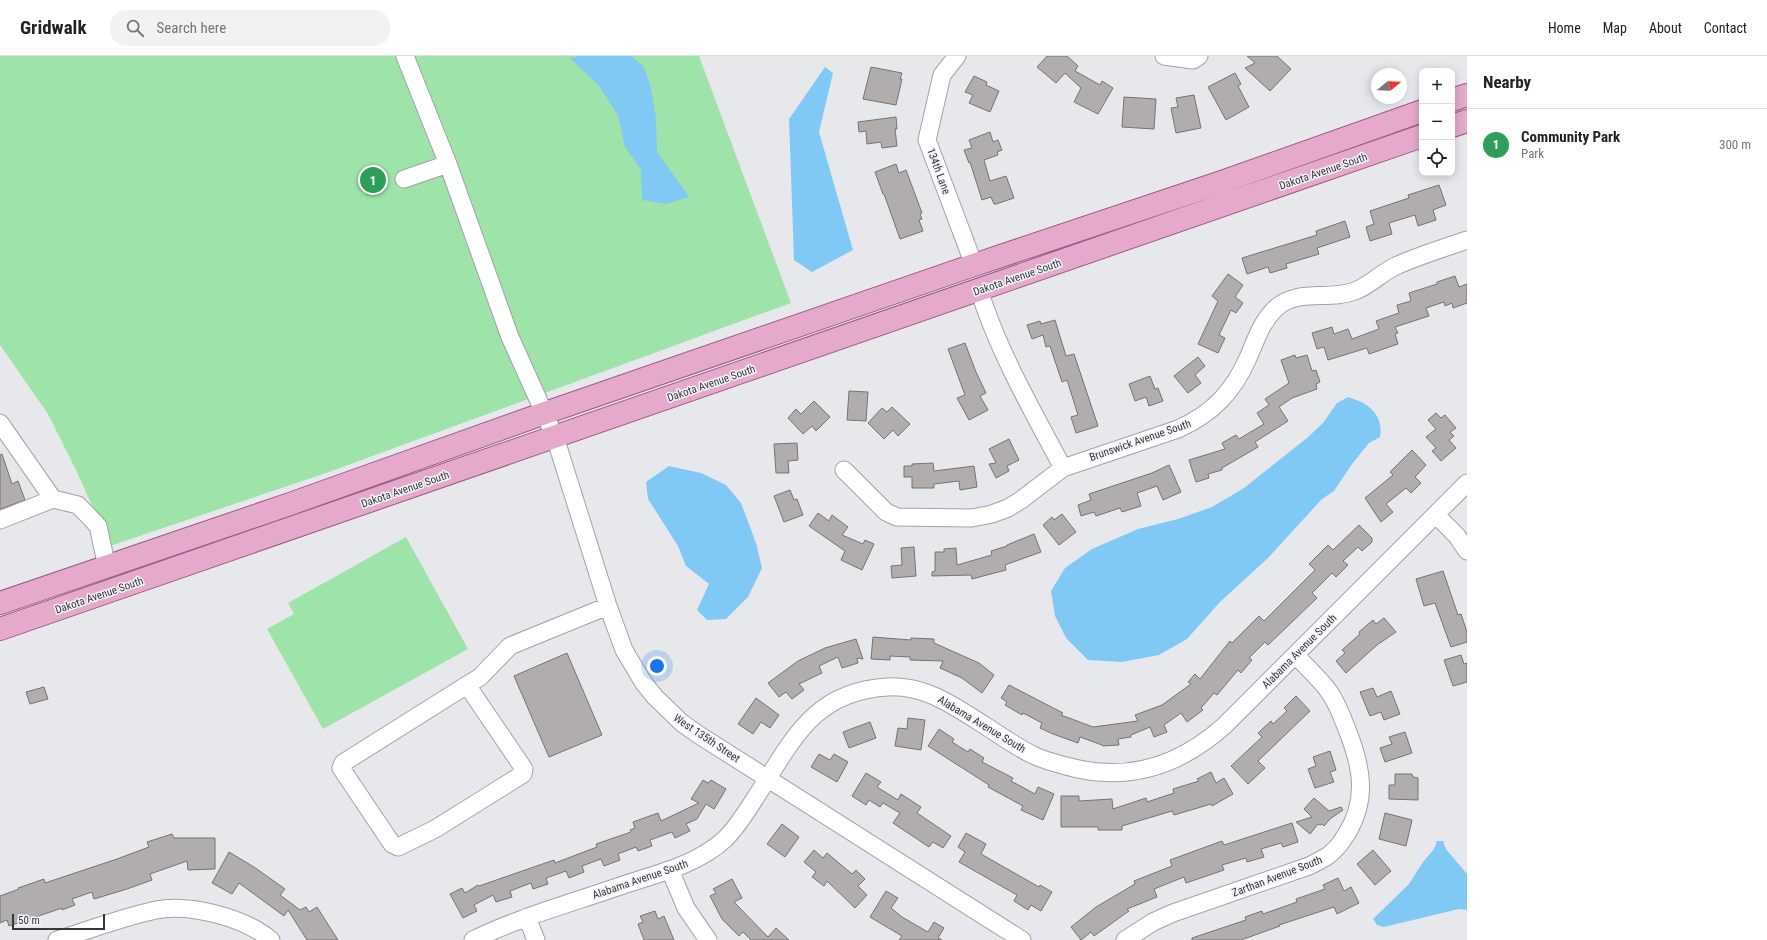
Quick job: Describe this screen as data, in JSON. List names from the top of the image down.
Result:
{
  "streets": {
    "main road": ["Dakota Avenue South"],
    "street": [
      "134th Lane",
      "Brunswick Avenue South",
      "Alabama Avenue South",
      "West 135th Street",
      "Zarthan Avenue South"
    ]
  },
  "crossings": [
    ["134th Lane", "Dakota Avenue South"],
    ["Dakota Avenue South", "West 135th Street"],
    ["Alabama Avenue South", "West 135th Street"],
    ["Alabama Avenue South", "Zarthan Avenue South"]
  ],
  "scale_bar": "50 m",
  "north": "right",
  "page": {
    "header": "Gridwalk",
    "search": "Search here",
    "nav": [
      "Home",
      "Map",
      "About",
      "Contact"
    ],
    "heading": "Nearby",
    "map_buttons": ["+", "−"],
    "list": [
      {
        "mark": "1",
        "name": "Community Park",
        "note": "Park",
        "value": "300 m"
      }
    ],
    "pins": "1",
    "scale": "50 m"
  }
}
